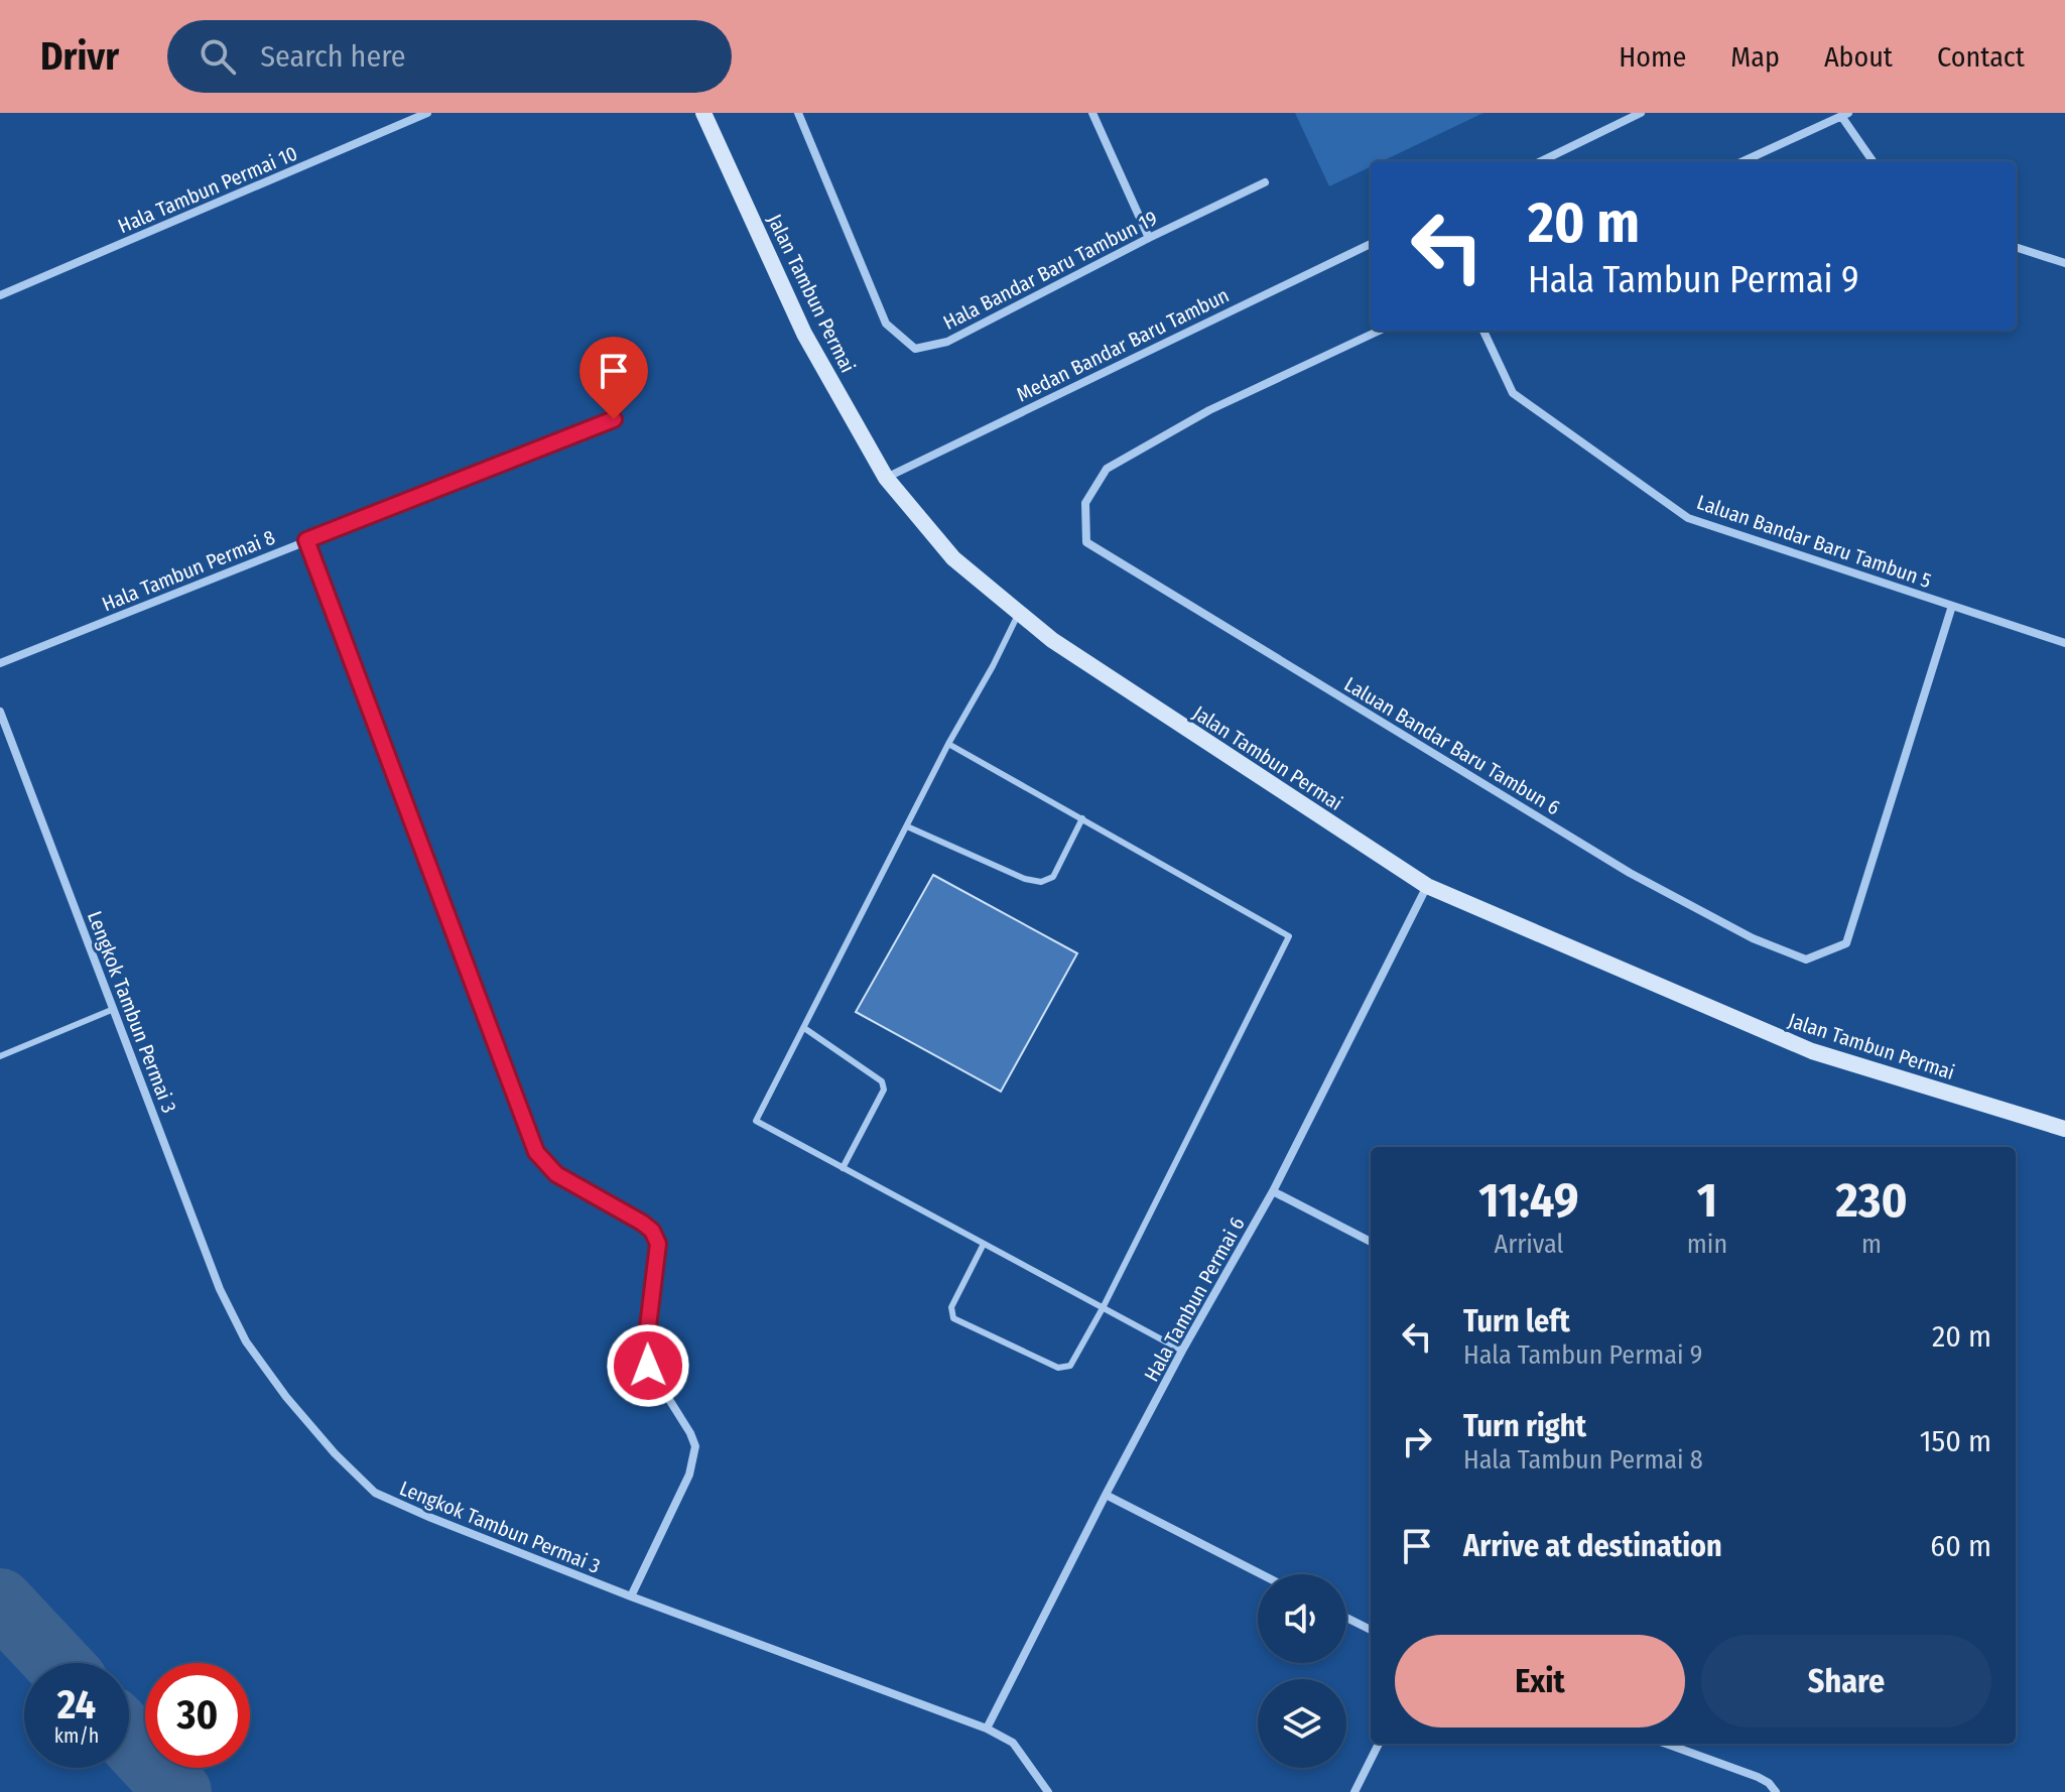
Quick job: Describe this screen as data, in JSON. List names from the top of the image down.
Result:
{
  "streets": {
    "street": [
      "Hala Tambun Permai 10",
      "Hala Bandar Baru Tambun 19",
      "Jalan Tambun Permai",
      "Medan Bandar Baru Tambun",
      "Laluan Bandar Baru Tambun 5",
      "Hala Tambun Permai 8",
      "Laluan Bandar Baru Tambun 6",
      "Lengkok Tambun Permai 3",
      "Hala Tambun Permai 6"
    ]
  },
  "crossings": [
    ["Jalan Tambun Permai", "Medan Bandar Baru Tambun"],
    ["Jalan Tambun Permai", "Hala Tambun Permai 6"],
    ["Laluan Bandar Baru Tambun 5", "Laluan Bandar Baru Tambun 6"],
    ["Lengkok Tambun Permai 3", "Hala Tambun Permai 6"]
  ],
  "page": {
    "header": "Drivr",
    "search": "Search here",
    "nav": [
      "Home",
      "Map",
      "About",
      "Contact"
    ],
    "turn": ["20 m", "Hala Tambun Permai 9"],
    "eta": [
      "11:49",
      "Arrival",
      "1",
      "min",
      "230",
      "m"
    ],
    "list": [
      {
        "name": "Turn left",
        "note": "Hala Tambun Permai 9",
        "value": "20 m"
      },
      {
        "name": "Turn right",
        "note": "Hala Tambun Permai 8",
        "value": "150 m"
      },
      {
        "name": "Arrive at destination",
        "value": "60 m"
      }
    ],
    "buttons": ["Exit", "Share"],
    "speed": "24 km/h",
    "limit": "30"
  }
}
